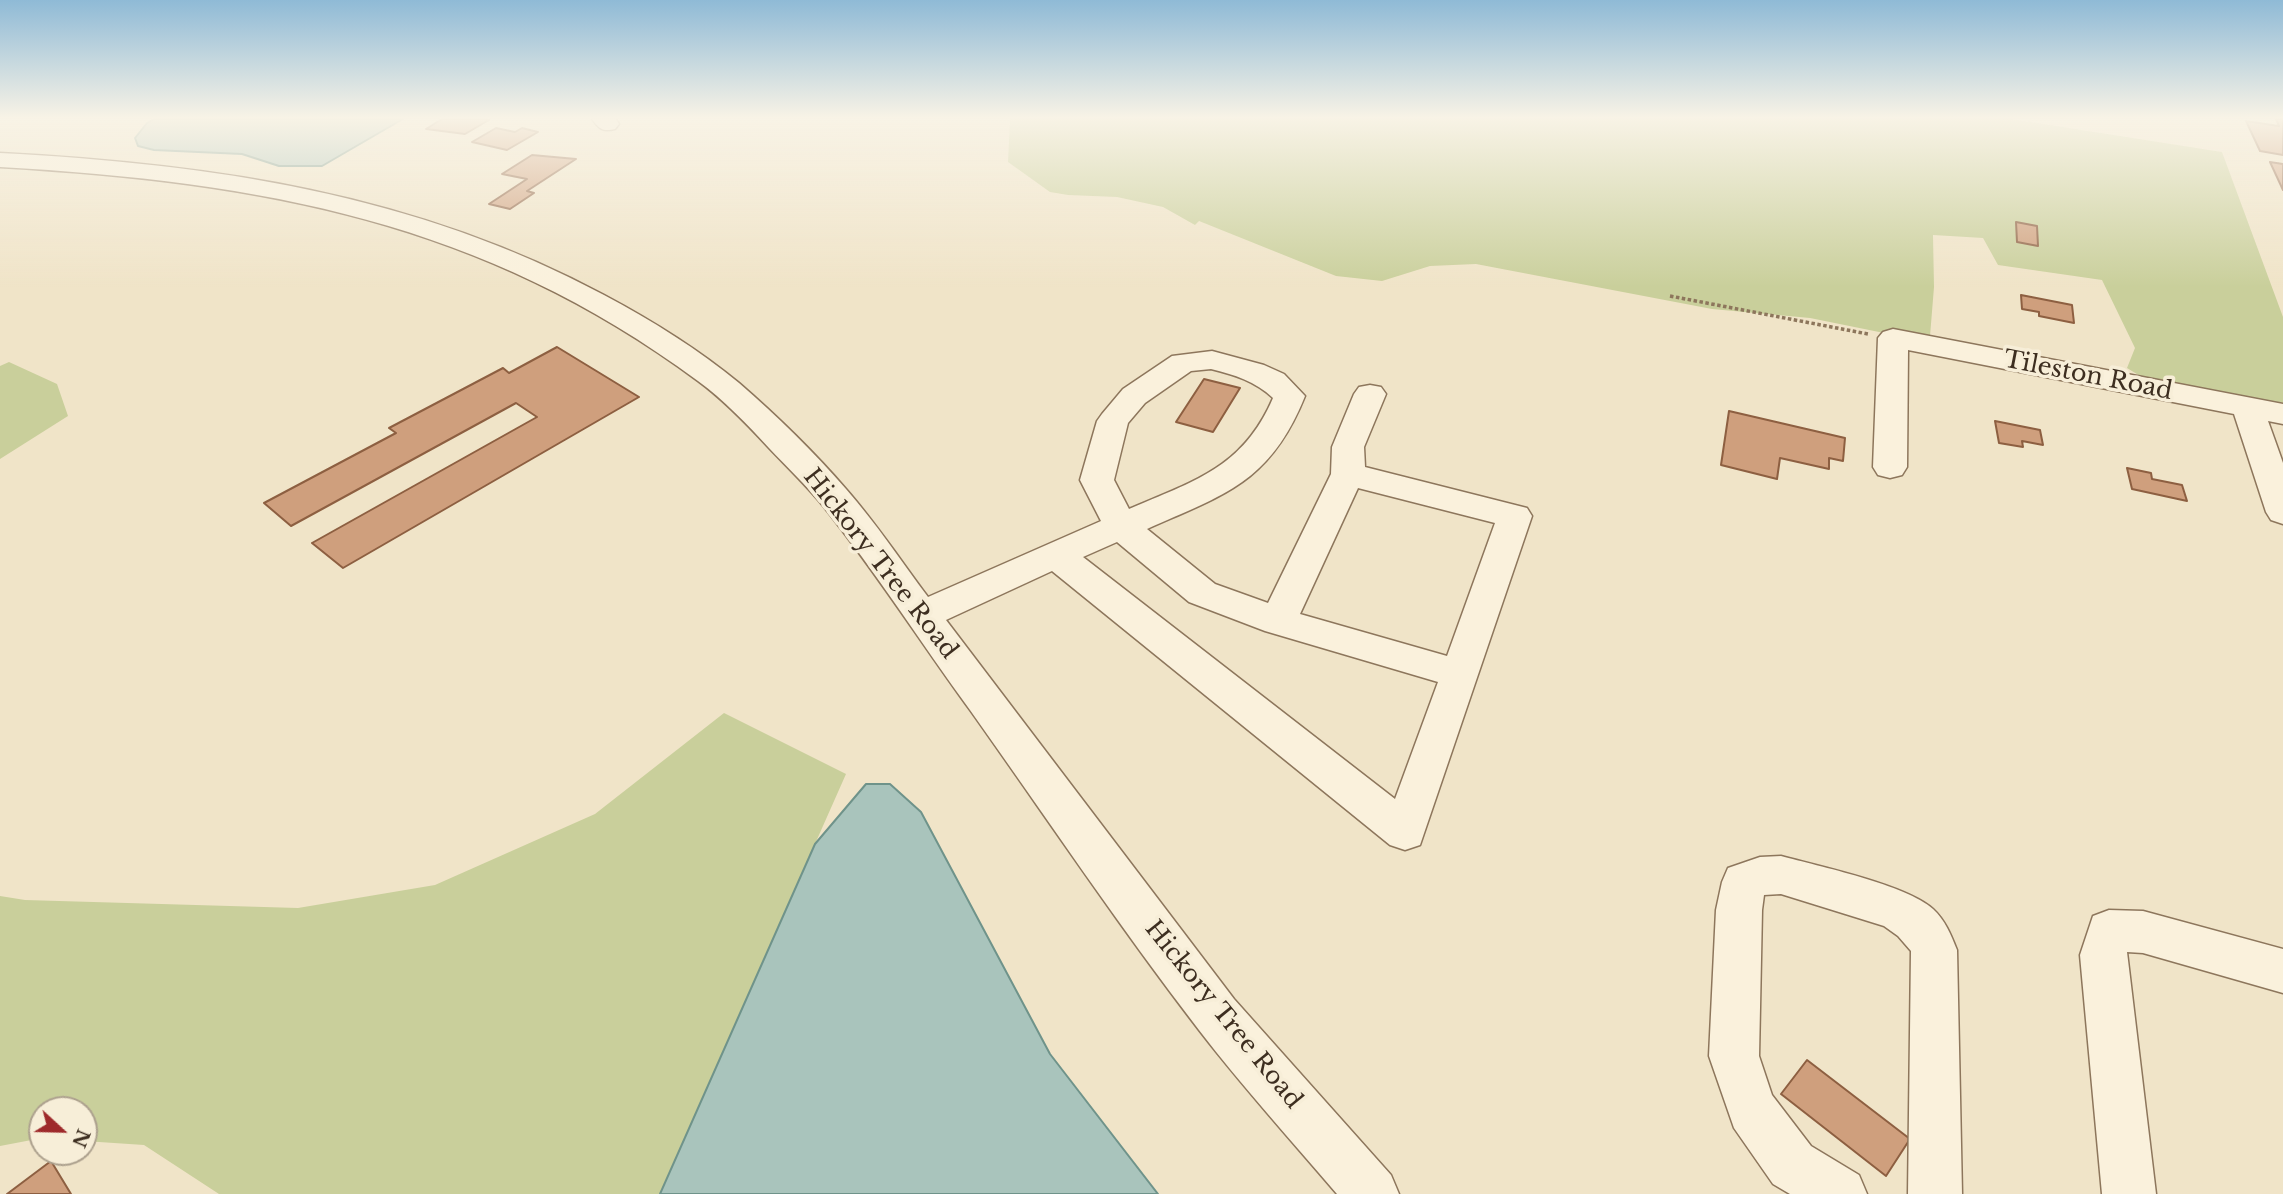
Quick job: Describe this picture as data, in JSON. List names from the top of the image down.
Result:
{
  "streets": {
    "street": ["Tileston Road", "Hickory Tree Road"]
  },
  "north": "right"
}
